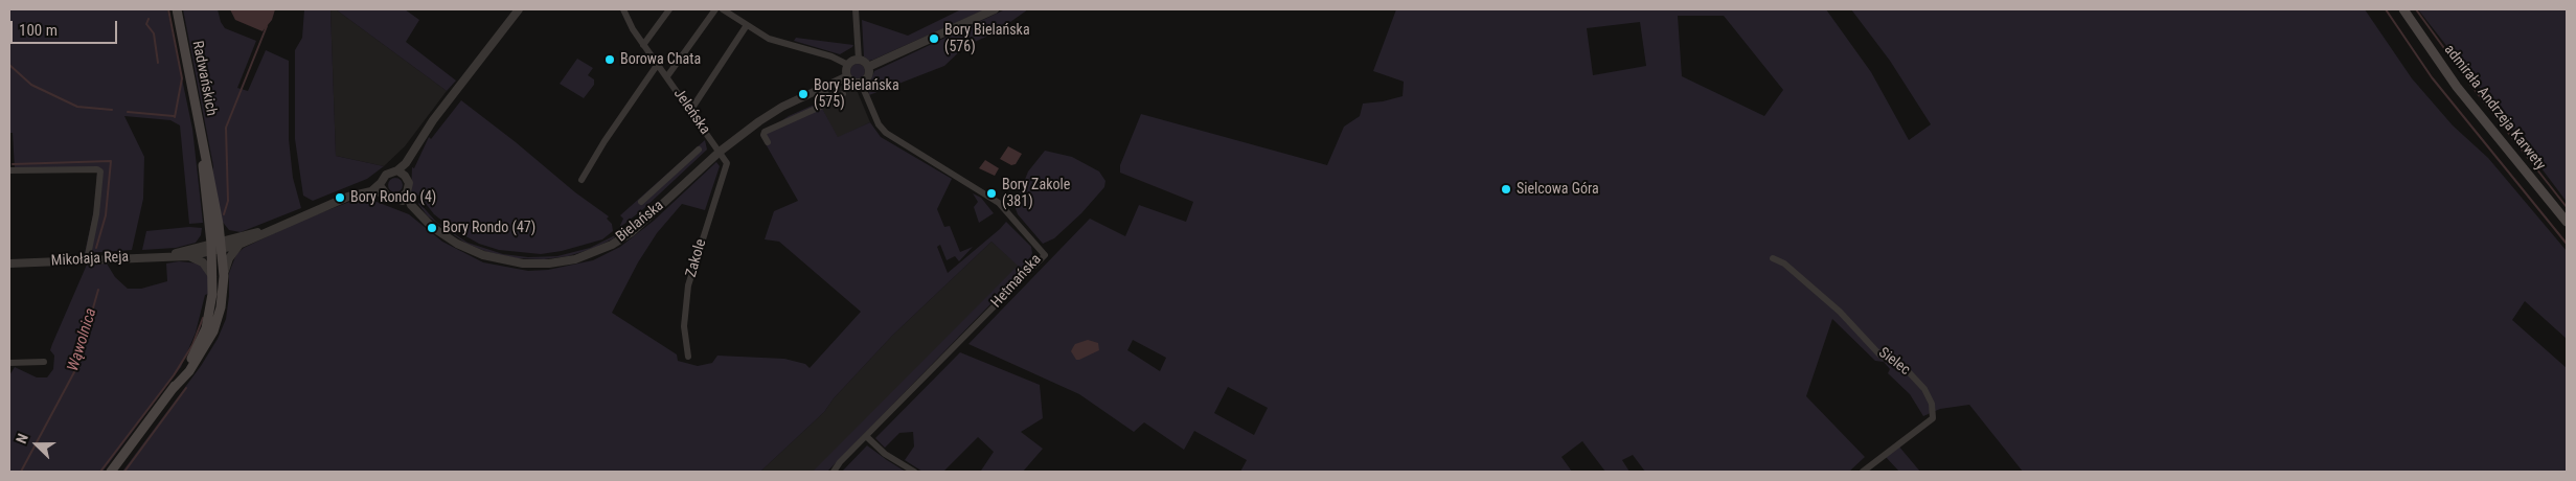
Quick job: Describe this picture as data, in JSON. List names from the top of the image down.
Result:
{
  "streets": {
    "main road": ["Radwańskich", "admirała Andrzeja Karwety"],
    "street": [
      "Jeleńska",
      "Bielańska",
      "Zakole",
      "Mikołaja Reja",
      "Hetmańska",
      "Sielec"
    ]
  },
  "crossings": [
    ["Radwańskich", "Mikołaja Reja"],
    ["Jeleńska", "Bielańska"],
    ["Jeleńska", "Zakole"],
    ["Bielańska", "Mikołaja Reja"],
    ["Bielańska", "Hetmańska"]
  ],
  "water": ["Wąwolnica"],
  "places": [
    "Bory Bielańska (576)",
    "Borowa Chata",
    "Bory Bielańska (575)",
    "Sielcowa Góra",
    "Bory Zakole (381)",
    "Bory Rondo (4)",
    "Bory Rondo (47)"
  ],
  "scale_bar": "100 m",
  "north": "left"
}
